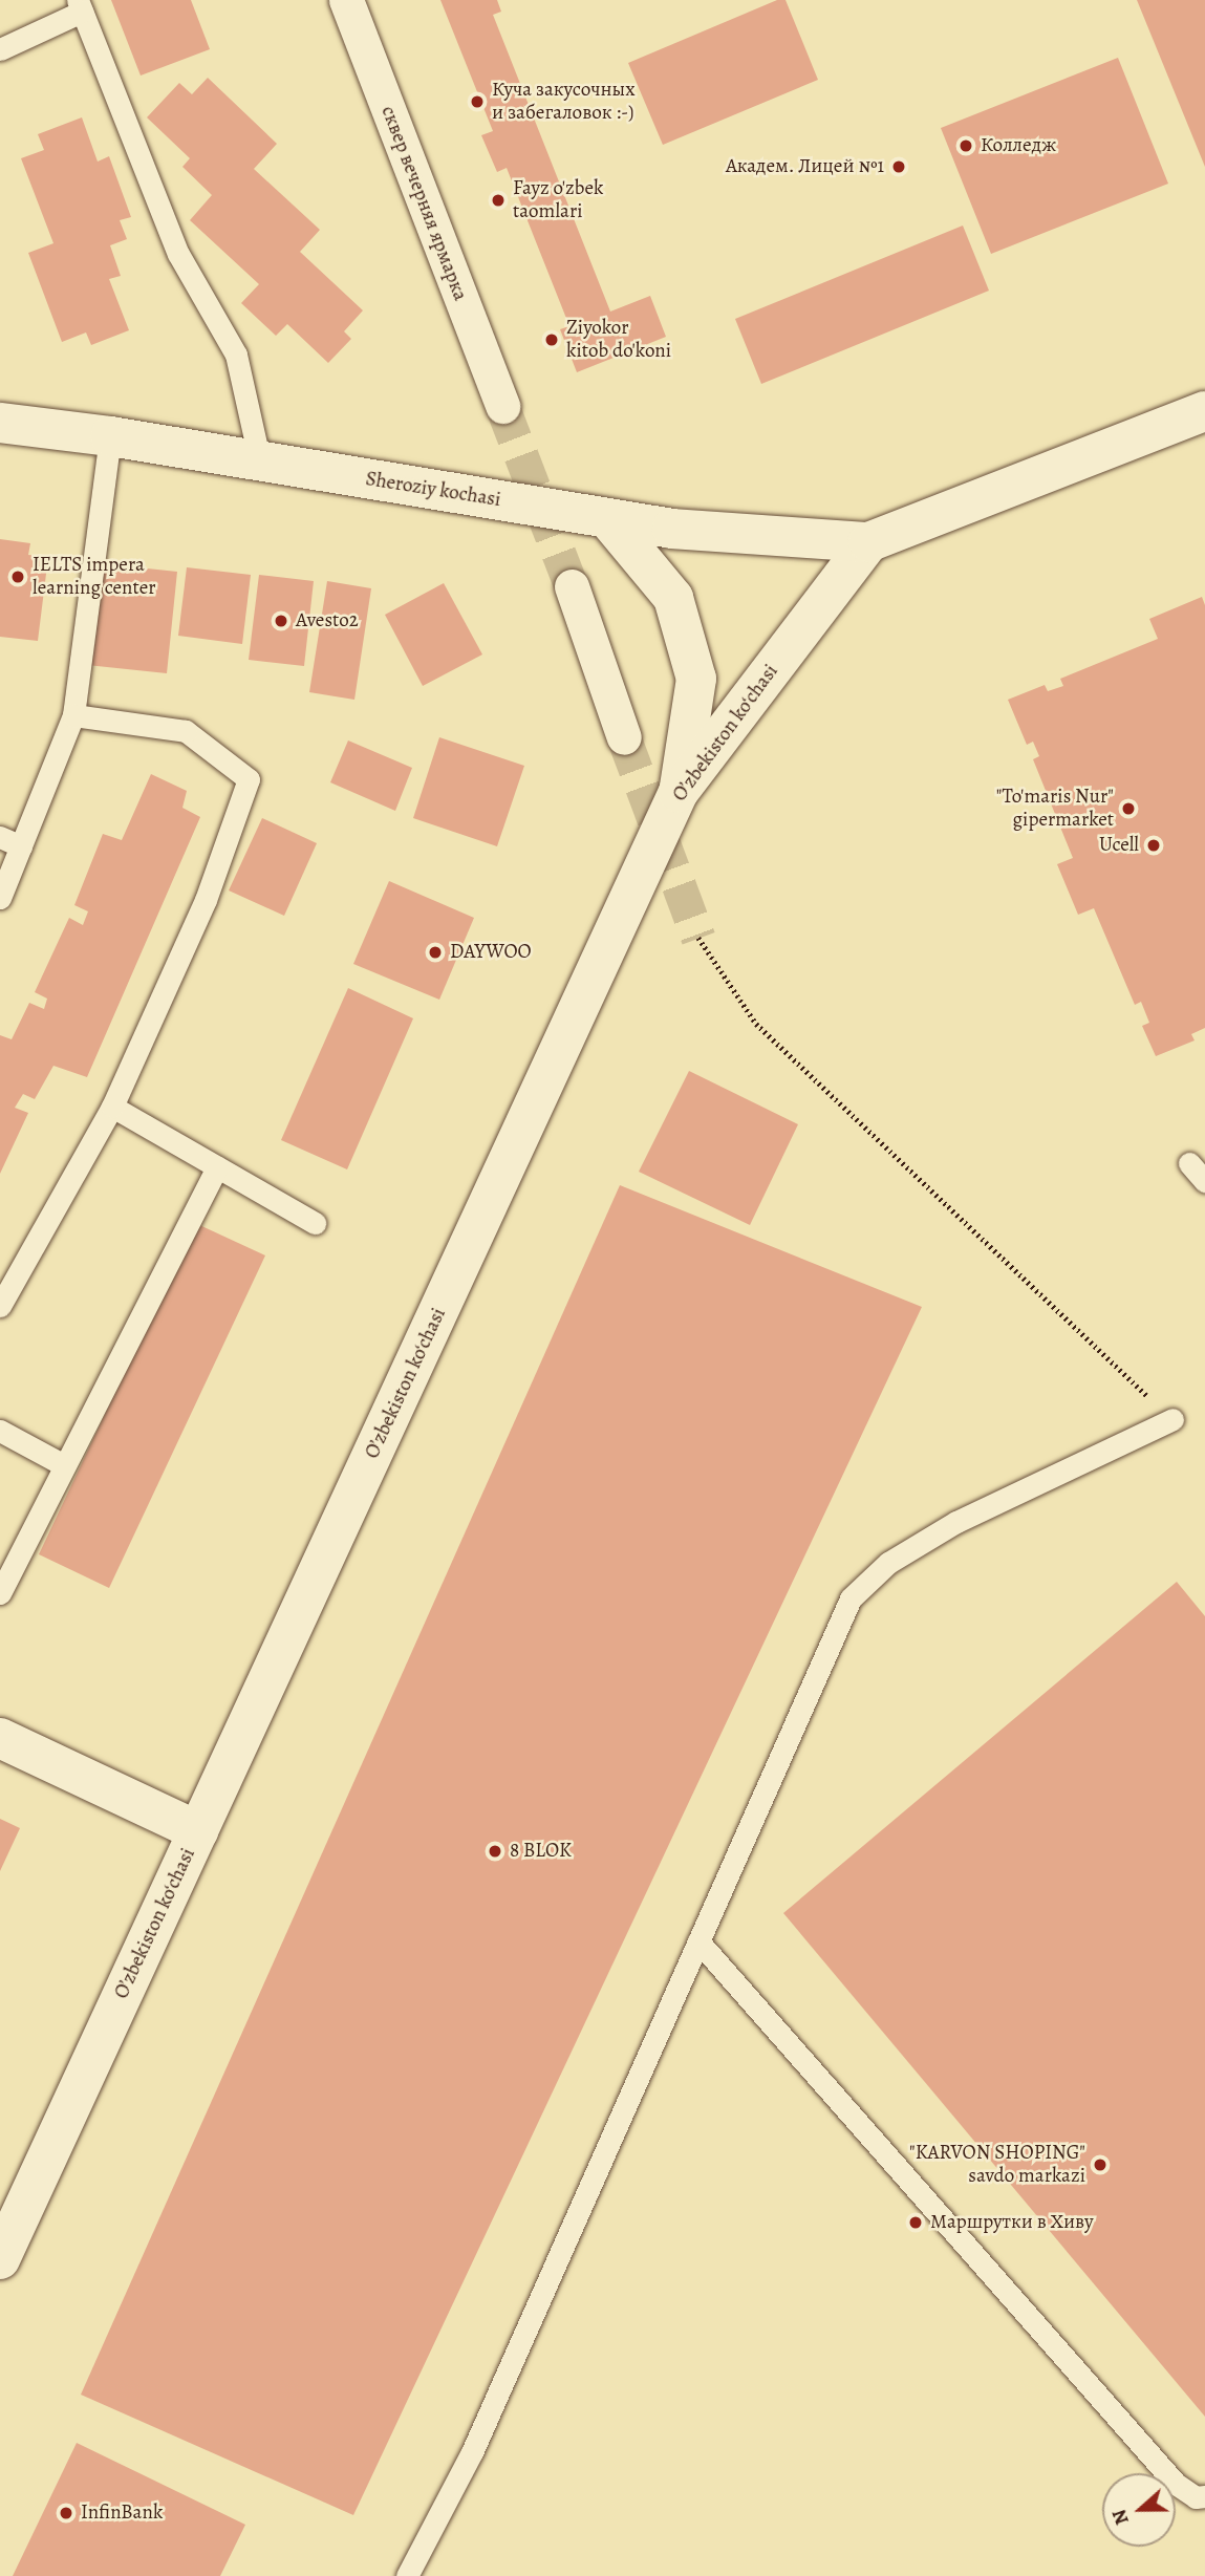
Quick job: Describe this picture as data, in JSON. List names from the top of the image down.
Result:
{
  "streets": {
    "street": ["сквер вечерняя ярмарка", "Sheroziy kochasi", "O’zbekiston ko‘chasi"]
  },
  "crossings": [
    ["Sheroziy kochasi", "O’zbekiston ko‘chasi"]
  ],
  "places": [
    "Куча закусочных и забегаловок :-)",
    "Колледж",
    "Академ. Лицей №1",
    "Fayz o'zbek taomlari",
    "Ziyokor kitob do'koni",
    "IELTS impera learning center",
    "Avesto2",
    "\"To'maris Nur\" gipermarket",
    "Ucell",
    "DAYWOO",
    "8 BLOK",
    "\"KARVON SHOPING\" savdo markazi",
    "Маршрутки в Хиву",
    "InfinBank"
  ],
  "north": "left"
}
